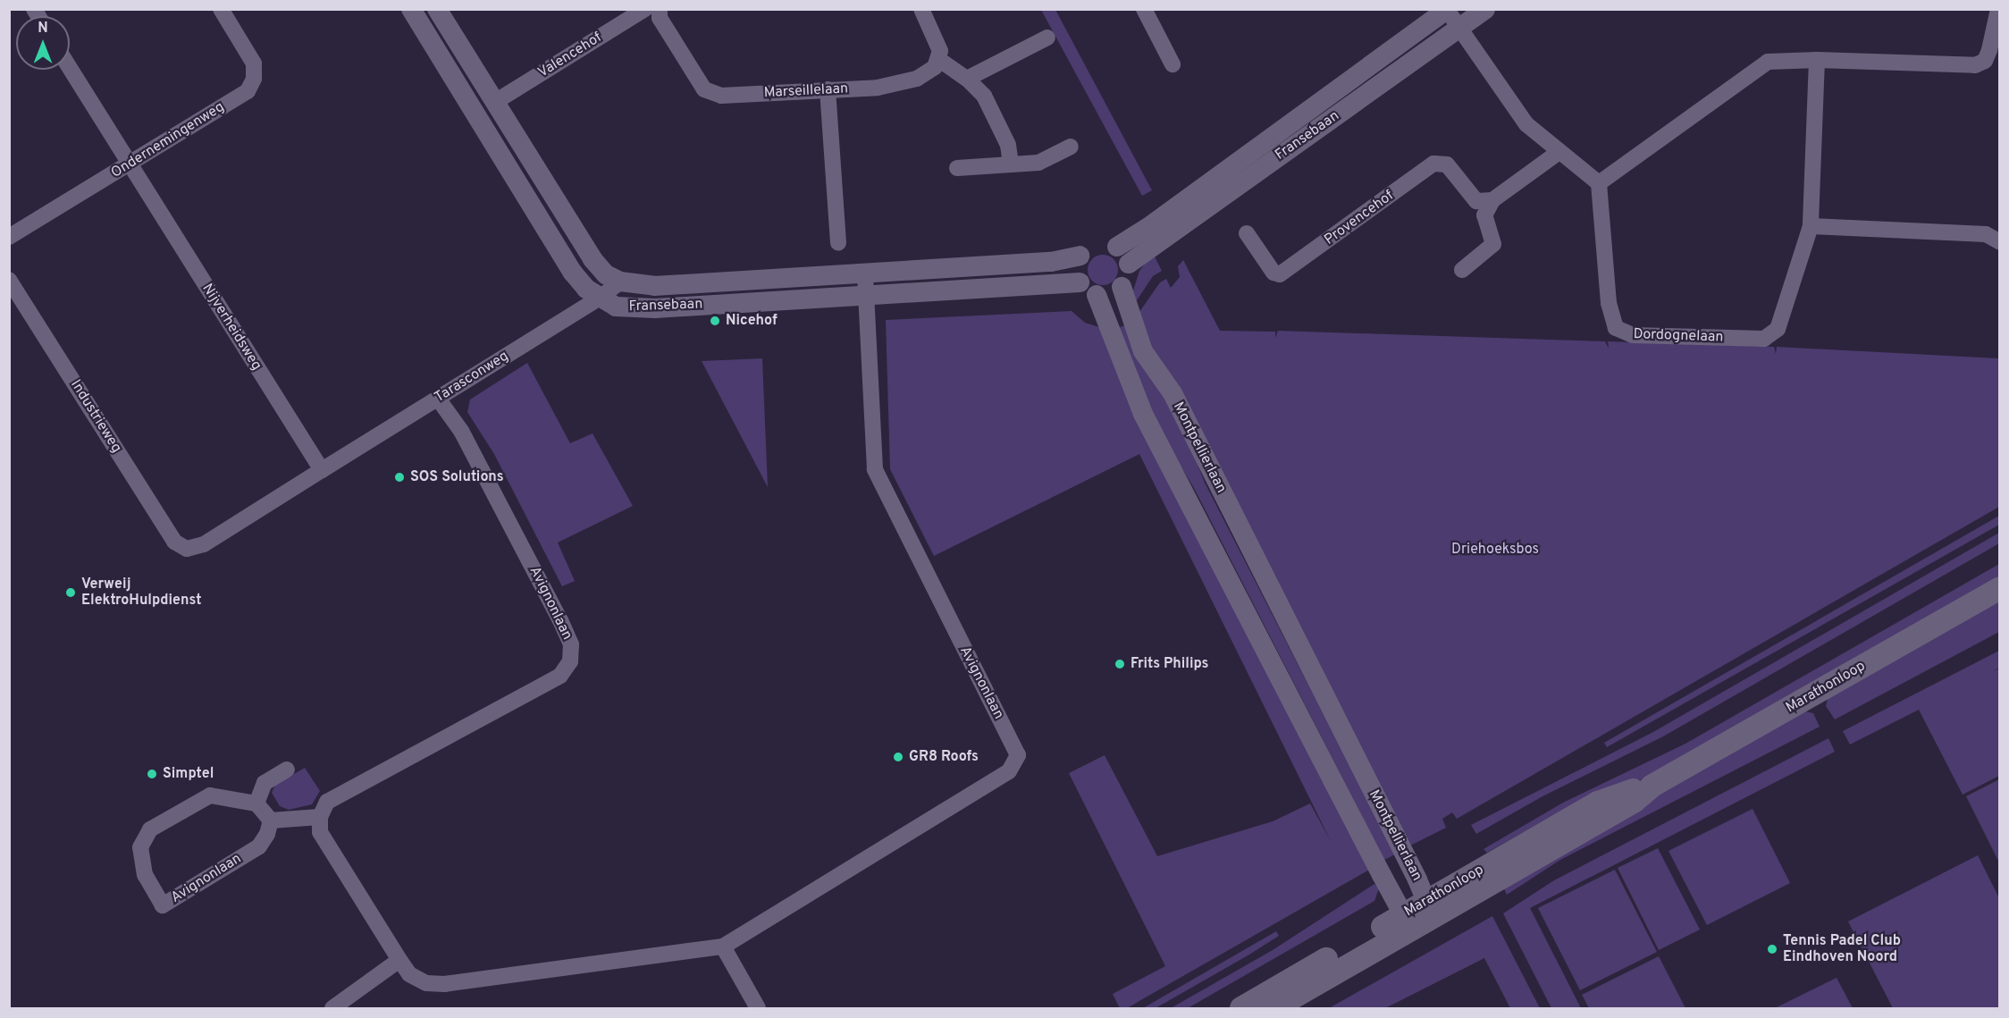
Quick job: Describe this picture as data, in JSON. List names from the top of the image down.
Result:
{
  "streets": {
    "main road": ["Marathonloop"],
    "street": [
      "Valencehof",
      "Marseillelaan",
      "Fransebaan",
      "Ondernemingenweg",
      "Provencehof",
      "Nijverheidsweg",
      "Dordognelaan",
      "Tarasconweg",
      "Industrieweg",
      "Montpellierlaan",
      "Avignonlaan"
    ]
  },
  "crossings": [
    ["Valencehof", "Fransebaan"],
    ["Fransebaan", "Tarasconweg"],
    ["Fransebaan", "Montpellierlaan"],
    ["Fransebaan", "Avignonlaan"],
    ["Ondernemingenweg", "Nijverheidsweg"],
    ["Nijverheidsweg", "Tarasconweg"],
    ["Nijverheidsweg", "Industrieweg"],
    ["Tarasconweg", "Industrieweg"],
    ["Tarasconweg", "Avignonlaan"],
    ["Montpellierlaan", "Marathonloop"]
  ],
  "parks": ["Driehoeksbos"],
  "places": [
    "Nicehof",
    "SOS Solutions",
    "Verweij ElektroHulpdienst",
    "Frits Philips",
    "GR8 Roofs",
    "Simptel",
    "Tennis Padel Club Eindhoven Noord"
  ],
  "north": "top"
}
